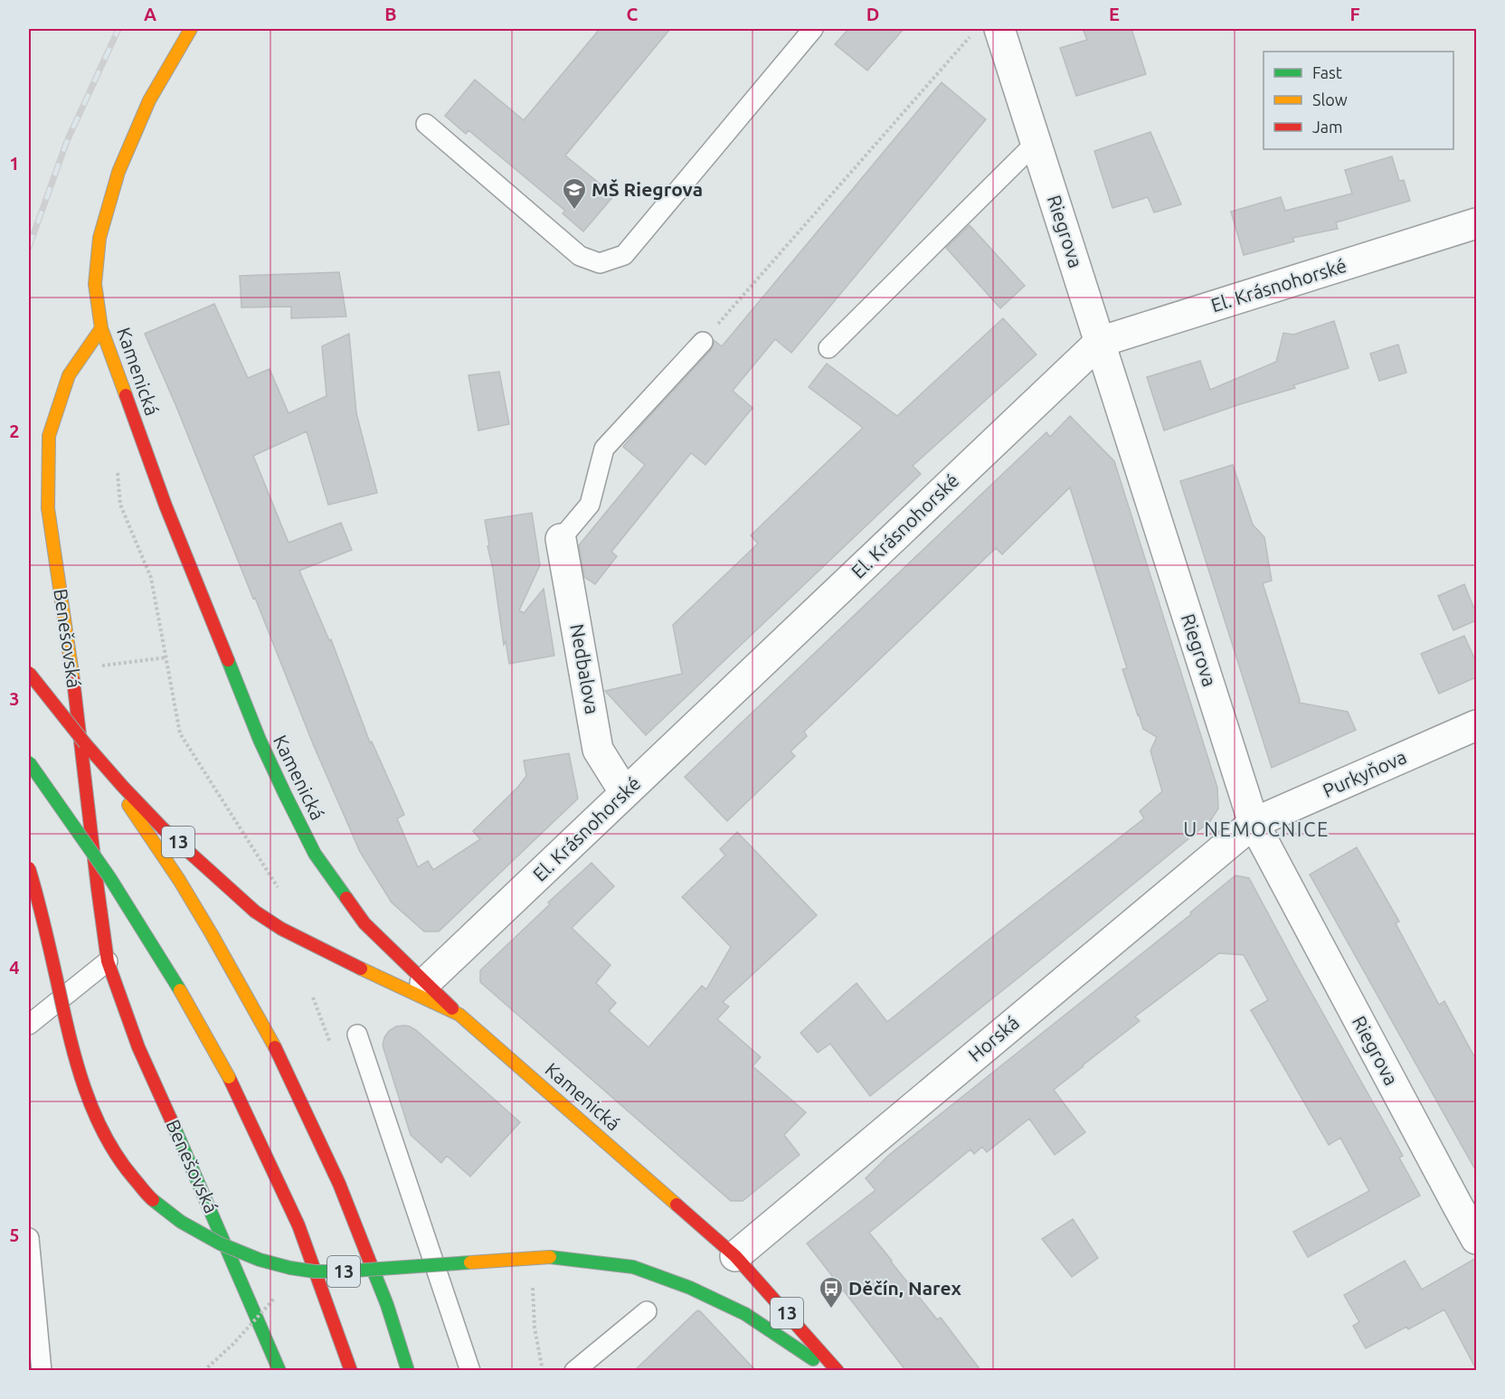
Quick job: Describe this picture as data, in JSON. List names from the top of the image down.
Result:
{
  "streets": {
    "main road": ["Kamenická", "Benešovská", "13"],
    "street": [
      "Riegrova",
      "El. Krásnohorské",
      "Nedbalova",
      "Purkyňova",
      "Horská"
    ]
  },
  "crossings": [
    ["Riegrova", "El. Krásnohorské"],
    ["Riegrova", "Purkyňova"],
    ["Riegrova", "Horská"],
    ["El. Krásnohorské", "Kamenická"],
    ["El. Krásnohorské", "Nedbalova"],
    ["Kamenická", "Benešovská"],
    ["Kamenická", "13"],
    ["Kamenická", "Horská"],
    ["Purkyňova", "Horská"]
  ],
  "districts": ["U NEMOCNICE"],
  "places": {
    "school or university": ["MŠ Riegrova"],
    "bus stop": ["Děčín, Narex"]
  },
  "legend": ["Fast", "Slow", "Jam"],
  "grid": {
    "columns": [
      "A",
      "B",
      "C",
      "D",
      "E",
      "F"
    ],
    "rows": [
      "1",
      "2",
      "3",
      "4",
      "5"
    ]
  }
}
